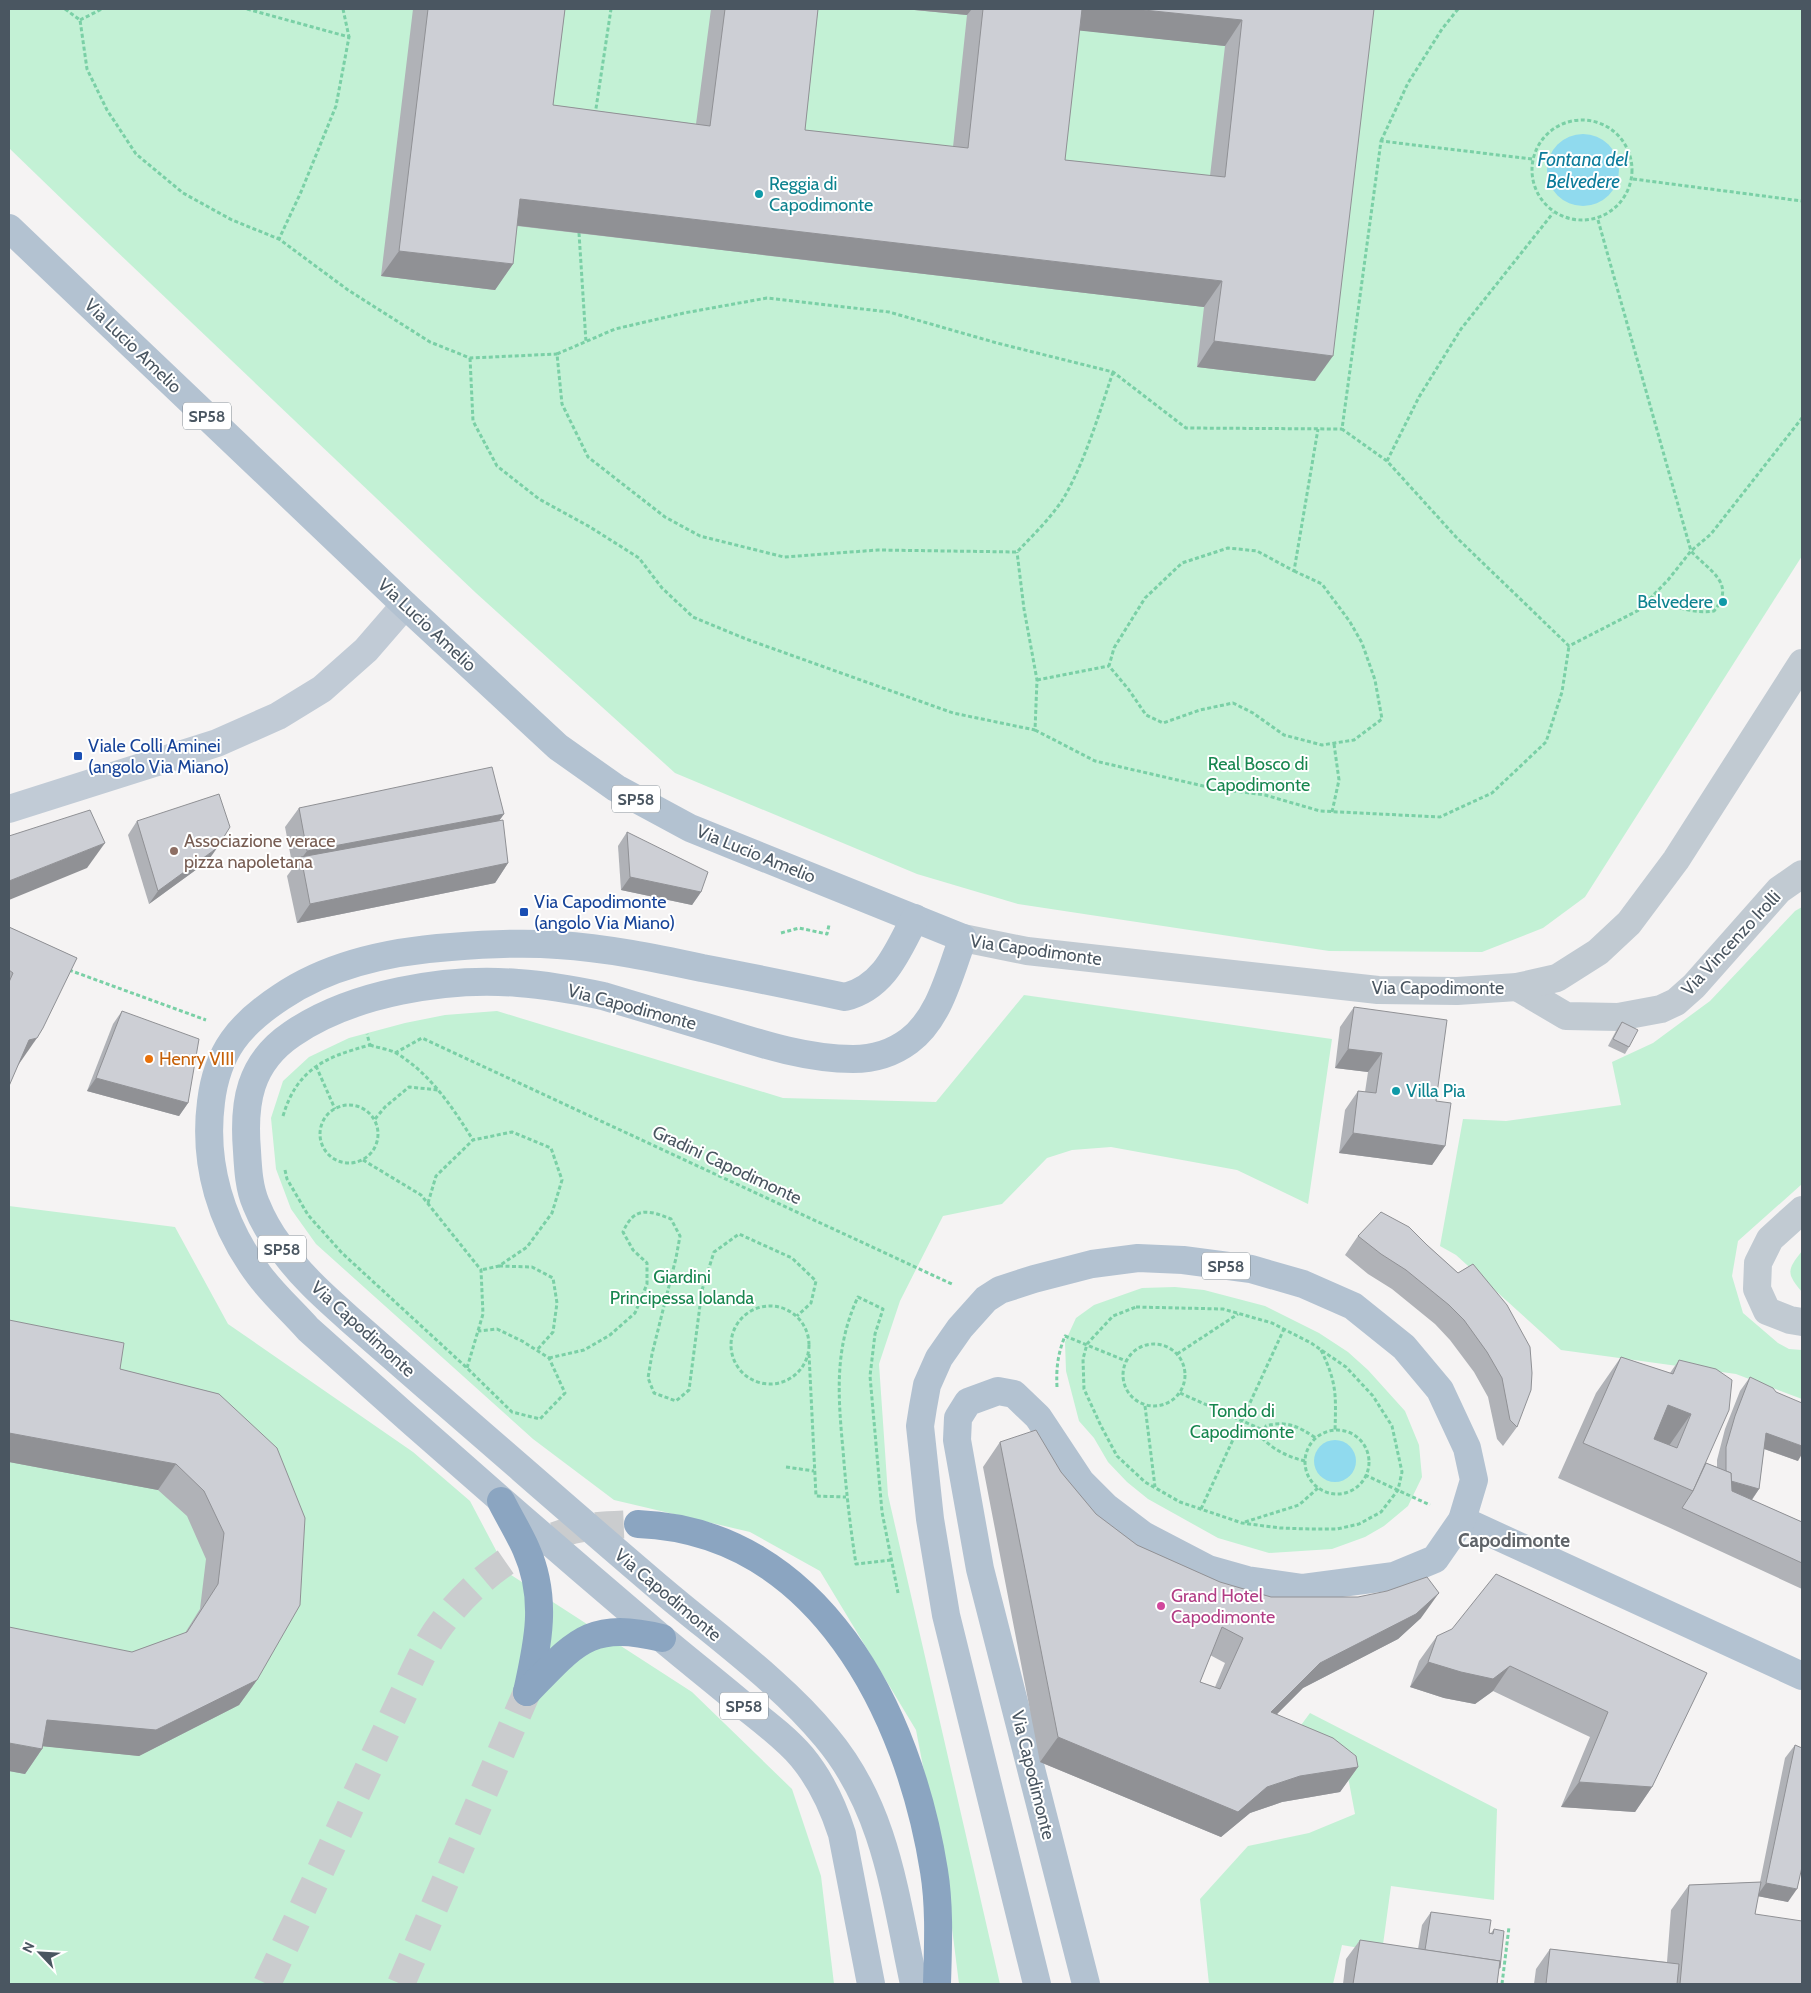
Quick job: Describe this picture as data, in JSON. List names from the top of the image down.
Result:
{
  "streets": {
    "main road": ["Via Lucio Amelio", "SP58", "Via Capodimonte"],
    "street": ["Via Vincenzo Irolli"],
    "path": ["Gradini Capodimonte"]
  },
  "crossings": [
    ["Via Lucio Amelio", "SP58"],
    ["Via Lucio Amelio", "Via Capodimonte"],
    ["SP58", "Via Capodimonte"],
    ["Via Vincenzo Irolli", "Via Capodimonte"]
  ],
  "districts": ["Capodimonte"],
  "water": ["Fontana del Belvedere"],
  "parks": ["Real Bosco di Capodimonte", "Giardini Principessa Iolanda", "Tondo di Capodimonte"],
  "places": {
    "other": [
      "Reggia di Capodimonte",
      "Belvedere",
      "Associazione verace pizza napoletana",
      "Henry VIII",
      "Villa Pia",
      "Grand Hotel Capodimonte"
    ],
    "transit": ["Viale Colli Aminei (angolo Via Miano)", "Via Capodimonte (angolo Via Miano)"]
  },
  "north": "top left"
}
